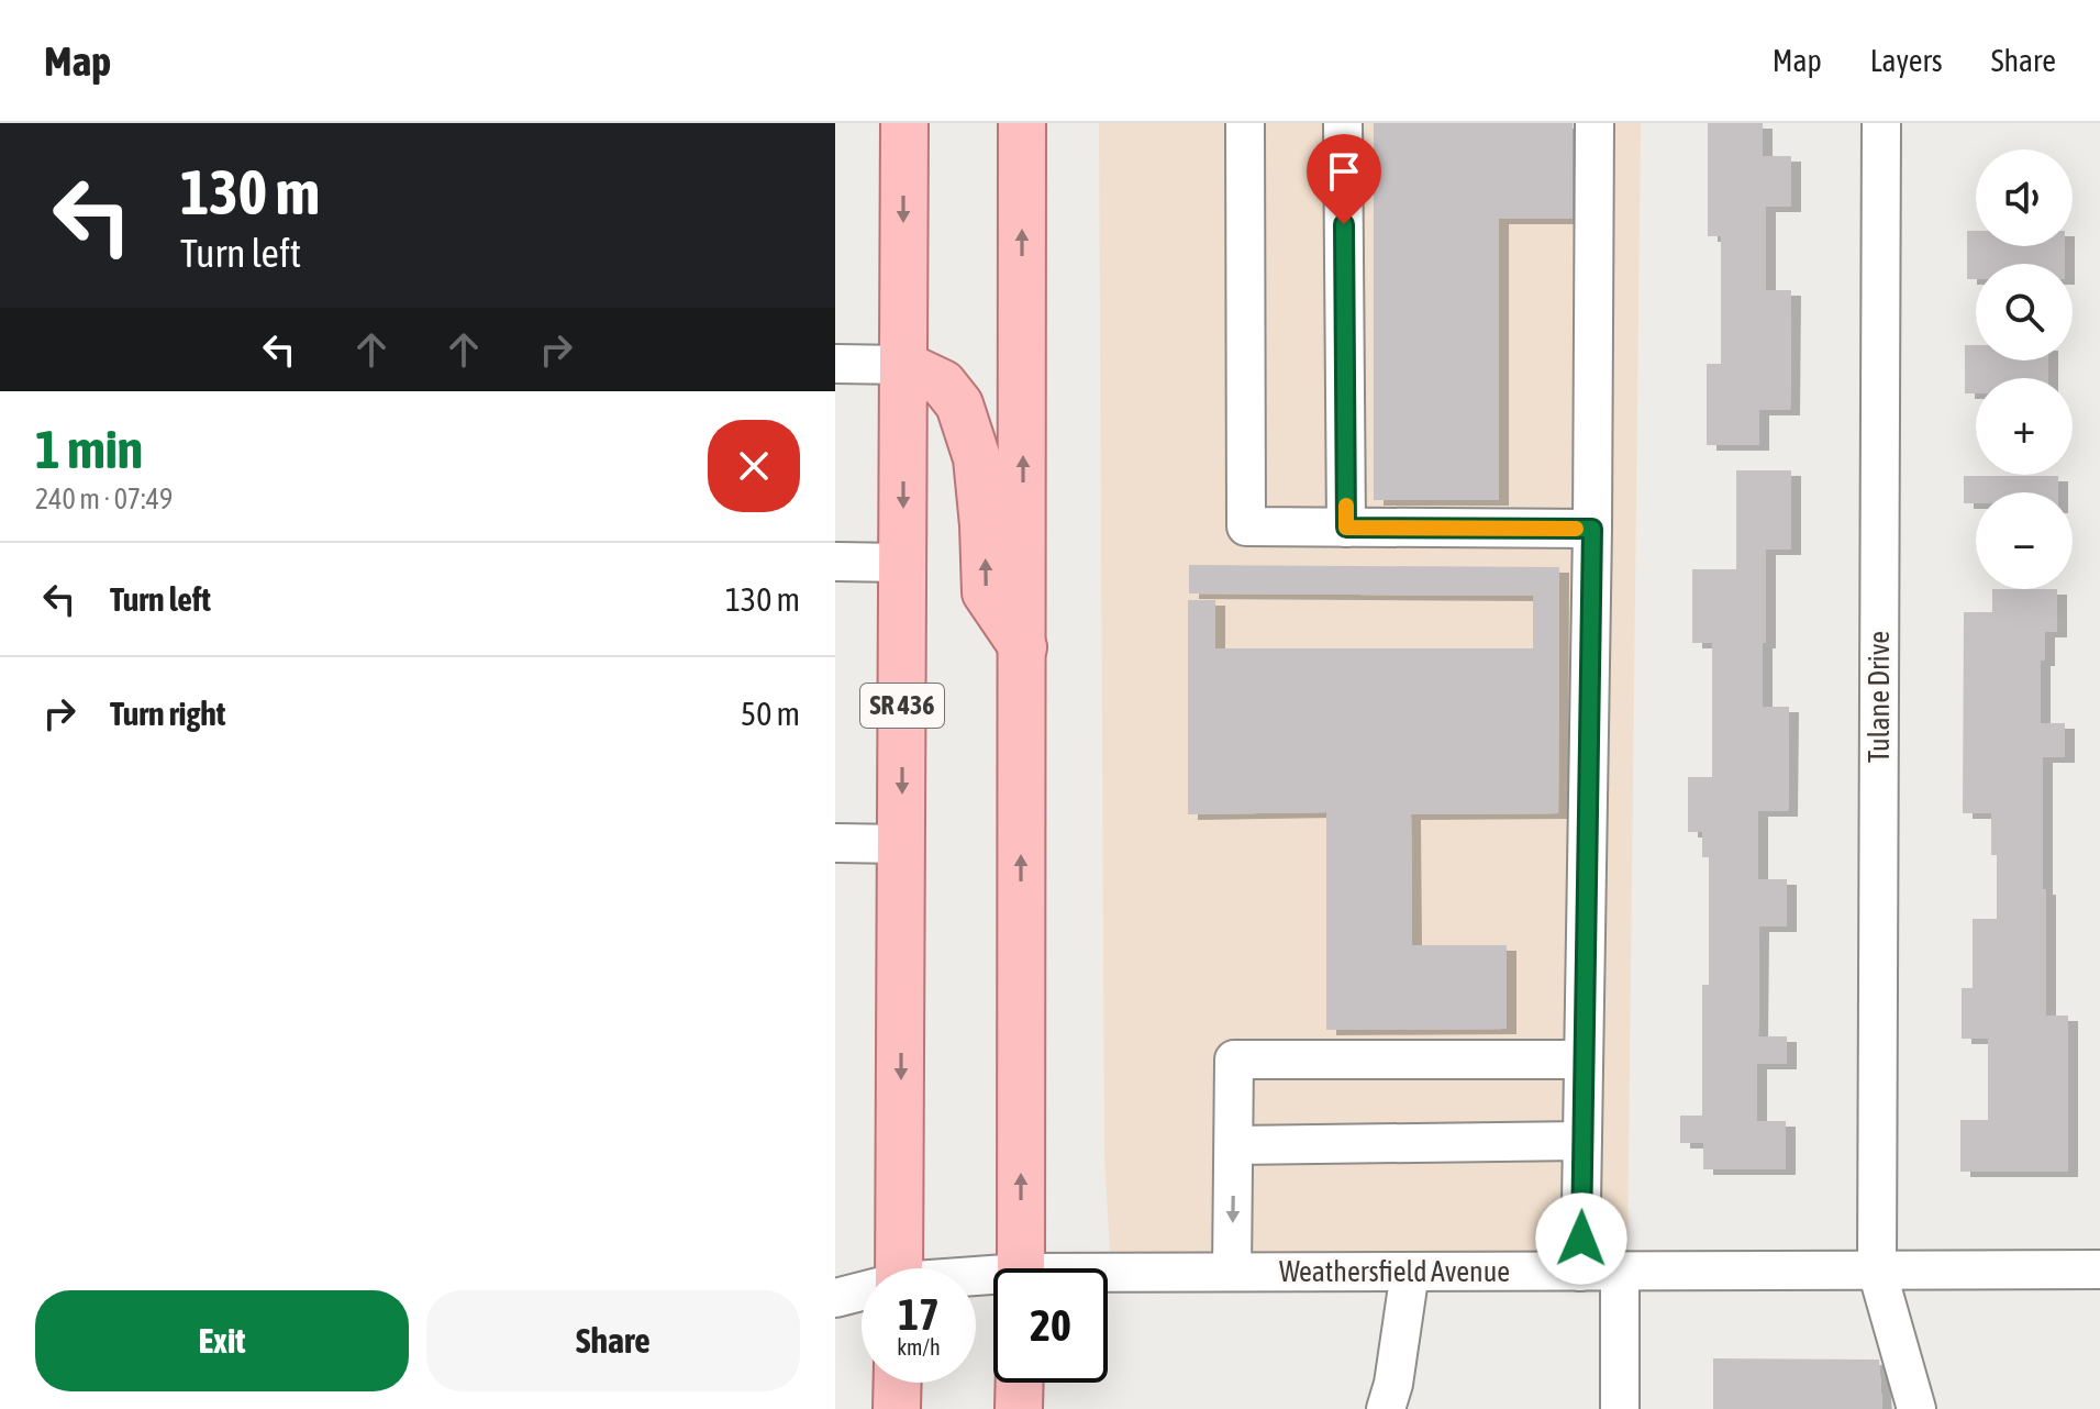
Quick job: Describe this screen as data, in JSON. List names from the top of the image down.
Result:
{
  "streets": {
    "main road": ["SR 436"],
    "street": ["Tulane Drive", "Weathersfield Avenue"]
  },
  "crossings": [
    ["Tulane Drive", "Weathersfield Avenue"]
  ],
  "page": {
    "header": "Map",
    "nav": ["Map", "Layers", "Share"],
    "turn": ["130 m", "Turn left"],
    "map_buttons": ["+", "−"],
    "heading": ["1 min", "240 m · 07:49"],
    "list": [
      {
        "name": "Turn left",
        "value": "130 m"
      },
      {
        "name": "Turn right",
        "value": "50 m"
      }
    ],
    "speed": "17 km/h",
    "limit": "20",
    "buttons": ["Exit", "Share"]
  }
}
